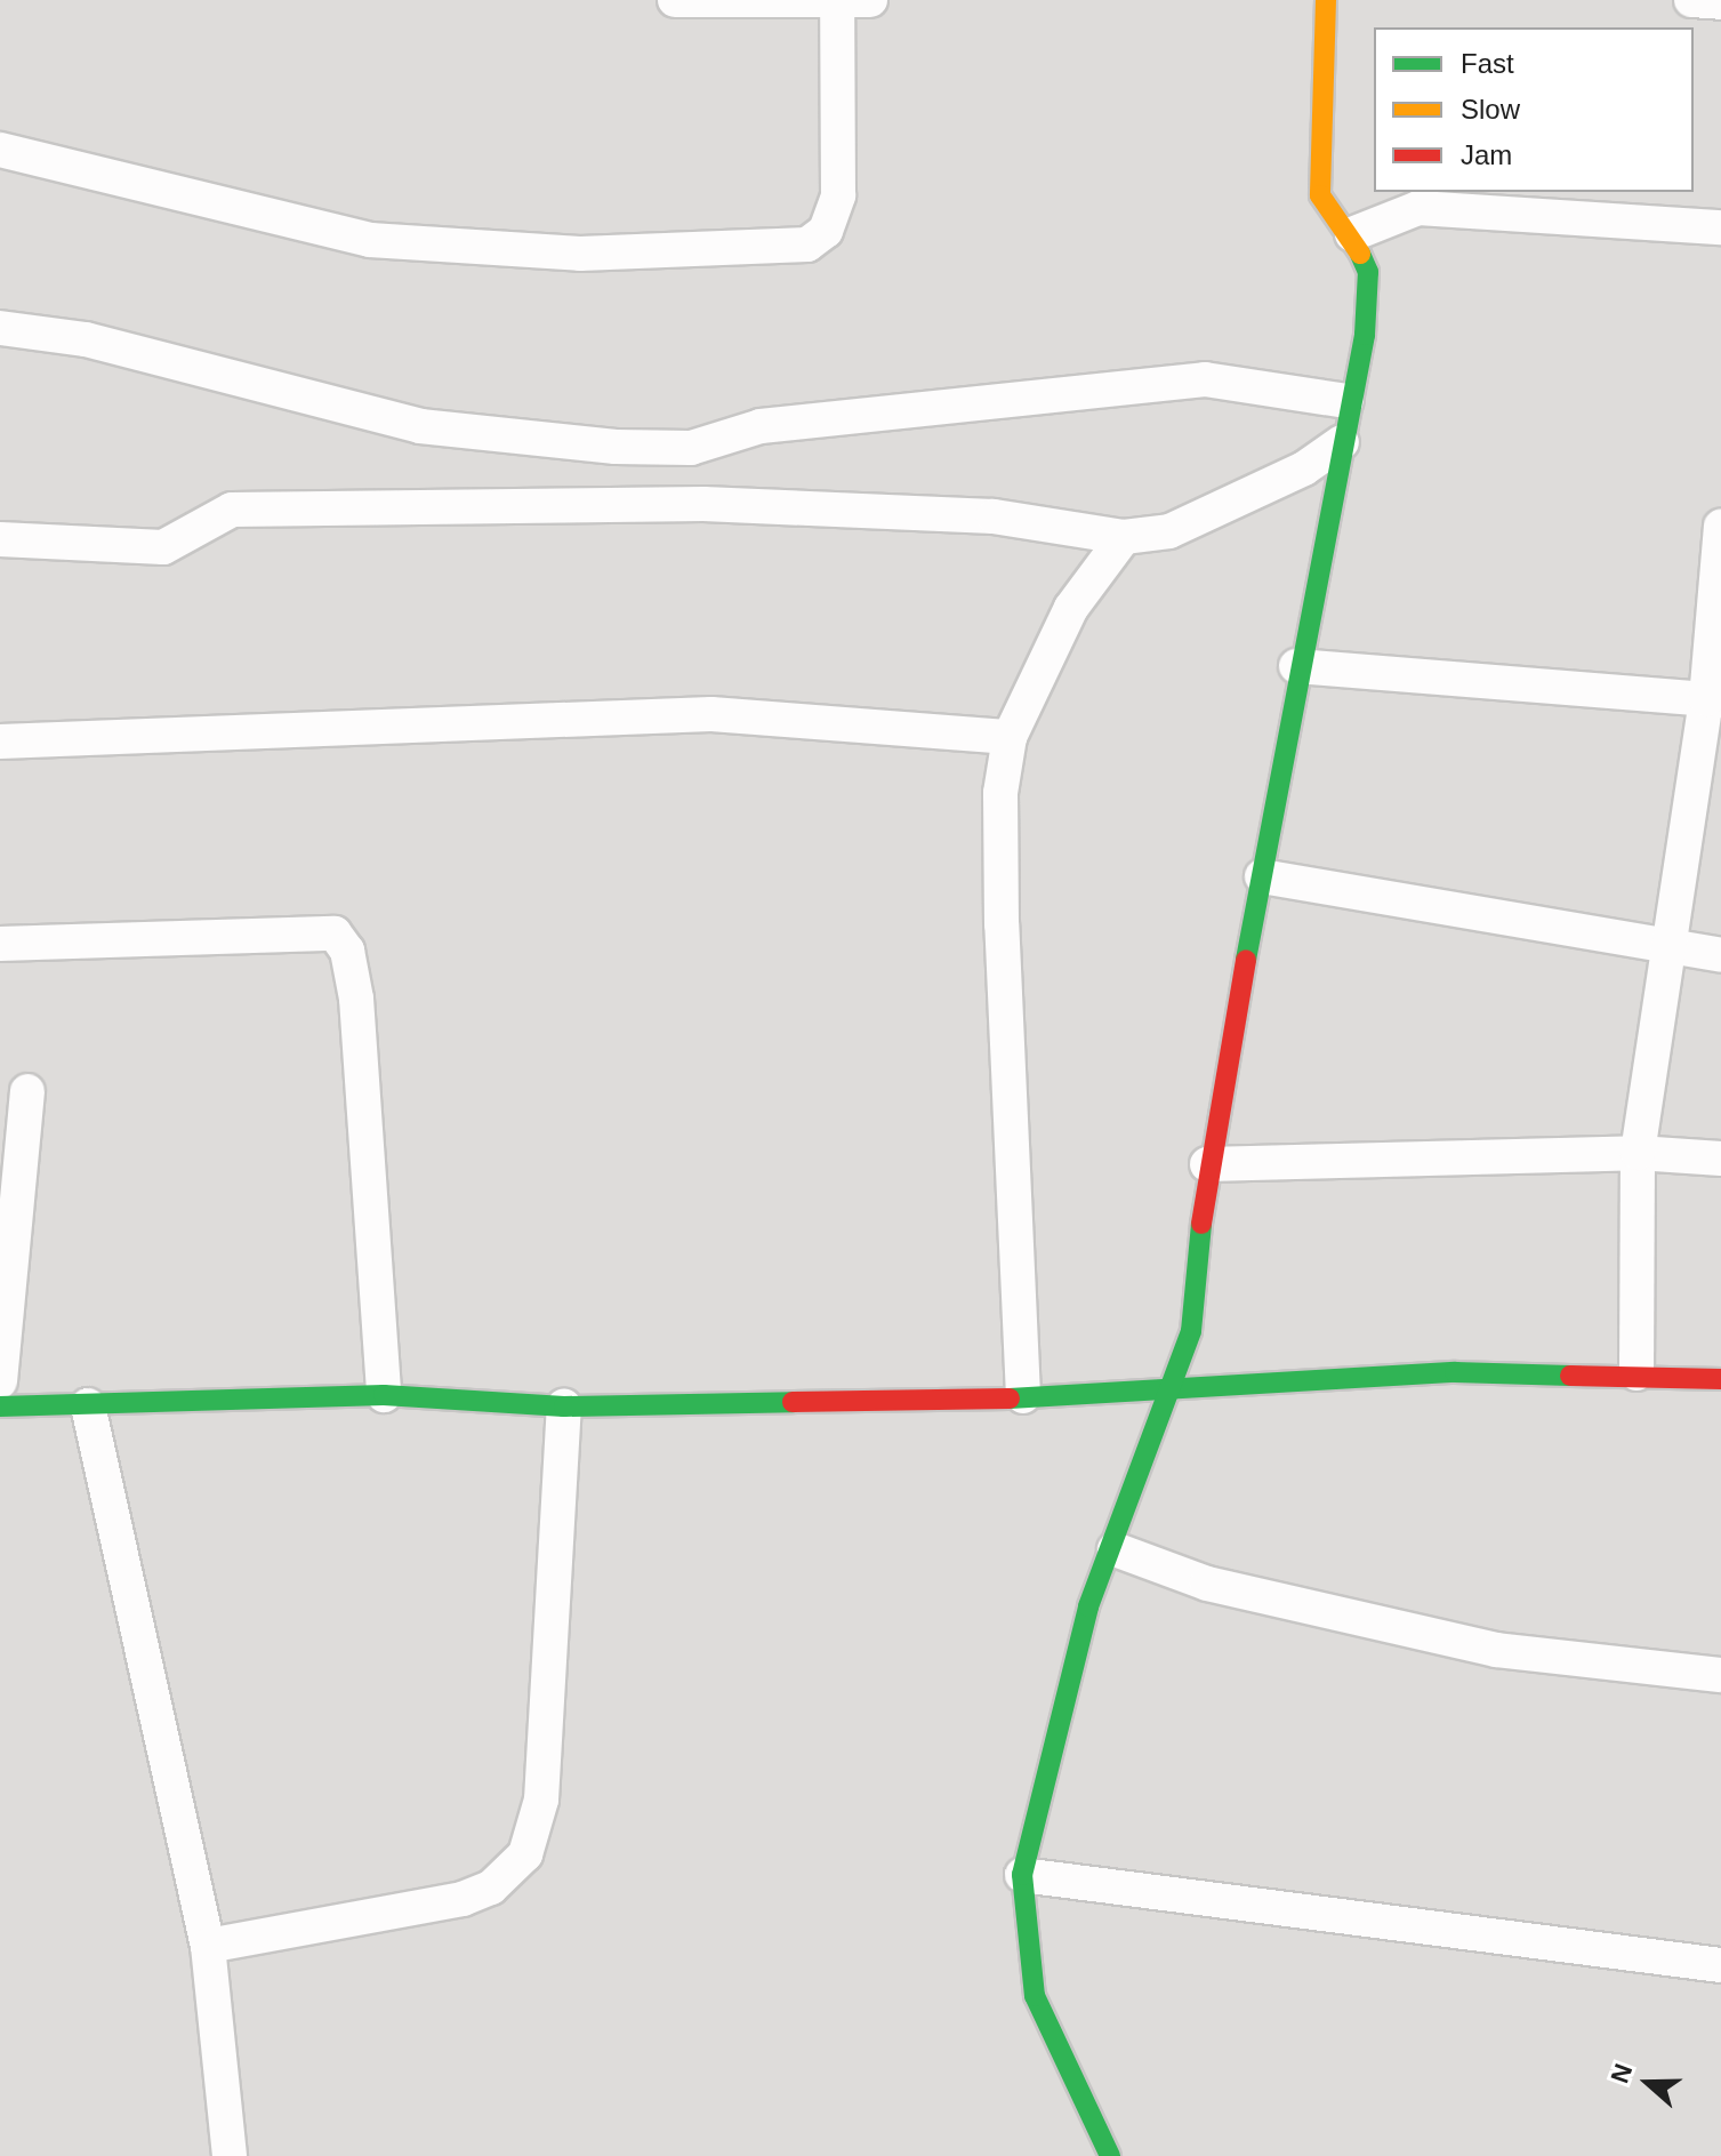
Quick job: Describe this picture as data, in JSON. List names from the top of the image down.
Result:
{
  "legend": ["Fast", "Slow", "Jam"],
  "north": "left"
}
